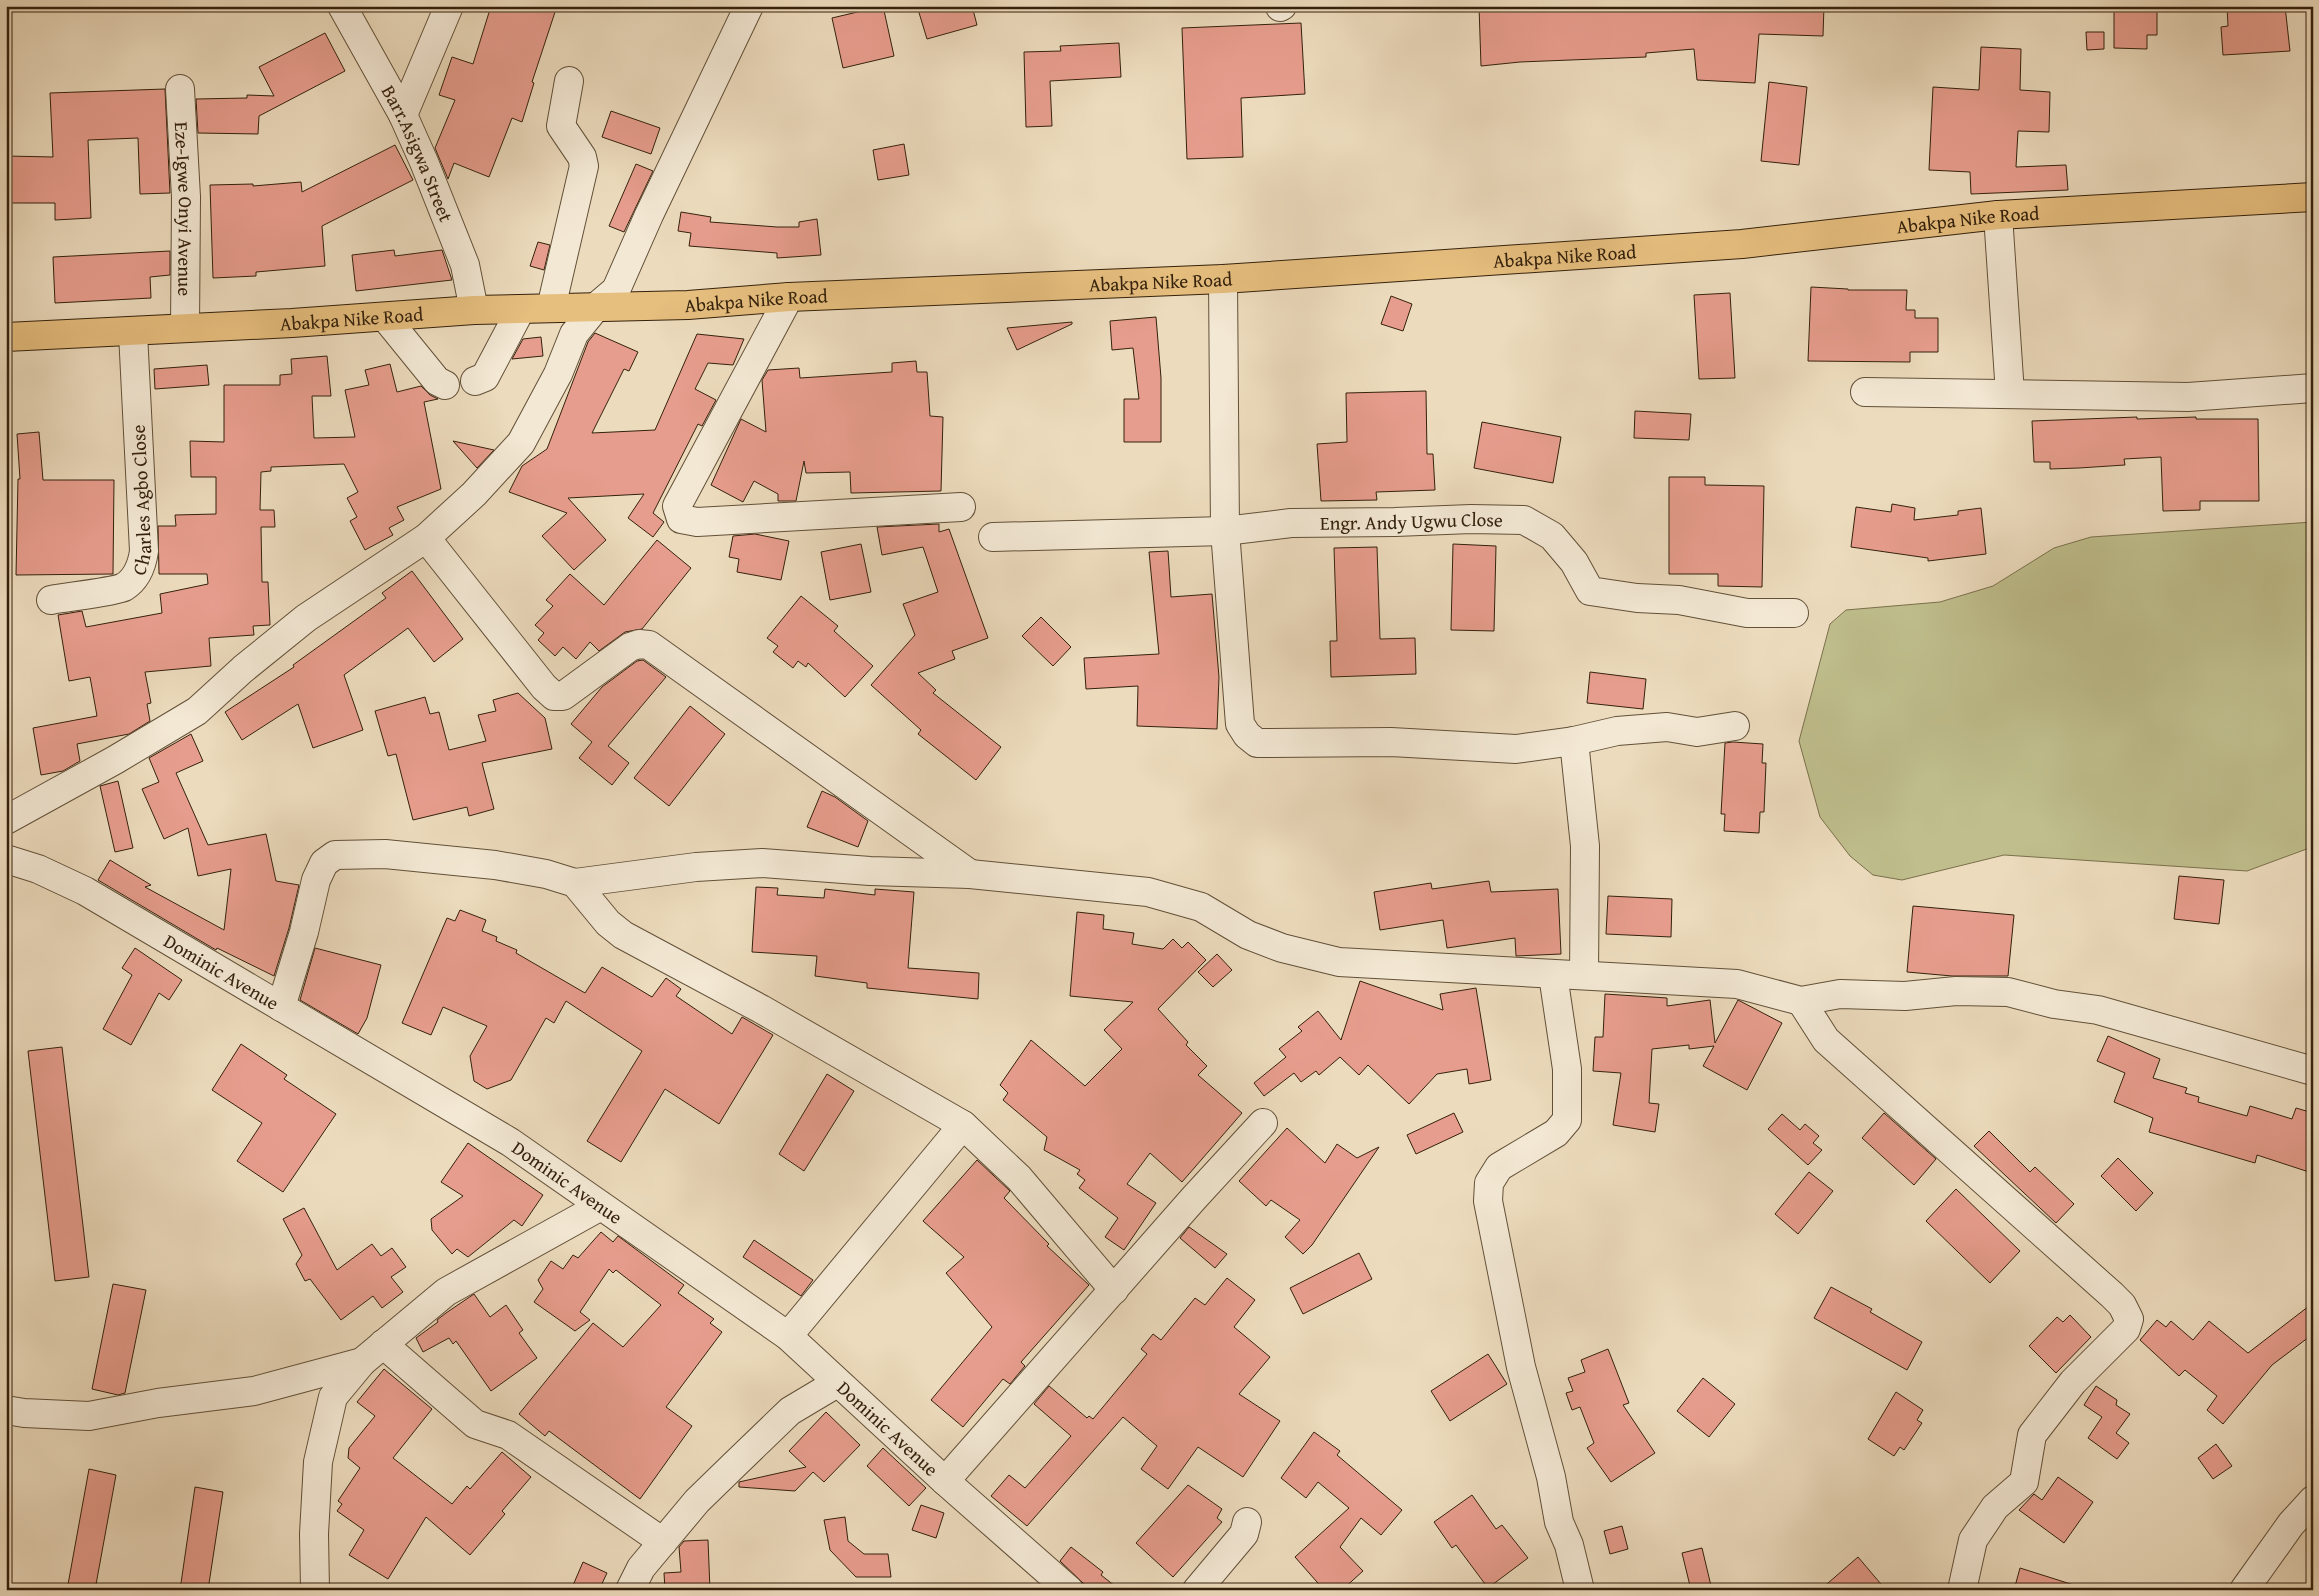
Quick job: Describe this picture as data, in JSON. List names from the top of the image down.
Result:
{
  "streets": {
    "main road": ["Abakpa Nike Road"],
    "street": [
      "Barr.Asigwa Street",
      "Eze-Igwe Onyi Avenue",
      "Charles Agbo Close",
      "Engr. Andy Ugwu Close",
      "Dominic Avenue"
    ]
  },
  "crossings": [
    ["Barr.Asigwa Street", "Abakpa Nike Road"],
    ["Eze-Igwe Onyi Avenue", "Abakpa Nike Road"],
    ["Abakpa Nike Road", "Charles Agbo Close"]
  ]
}
